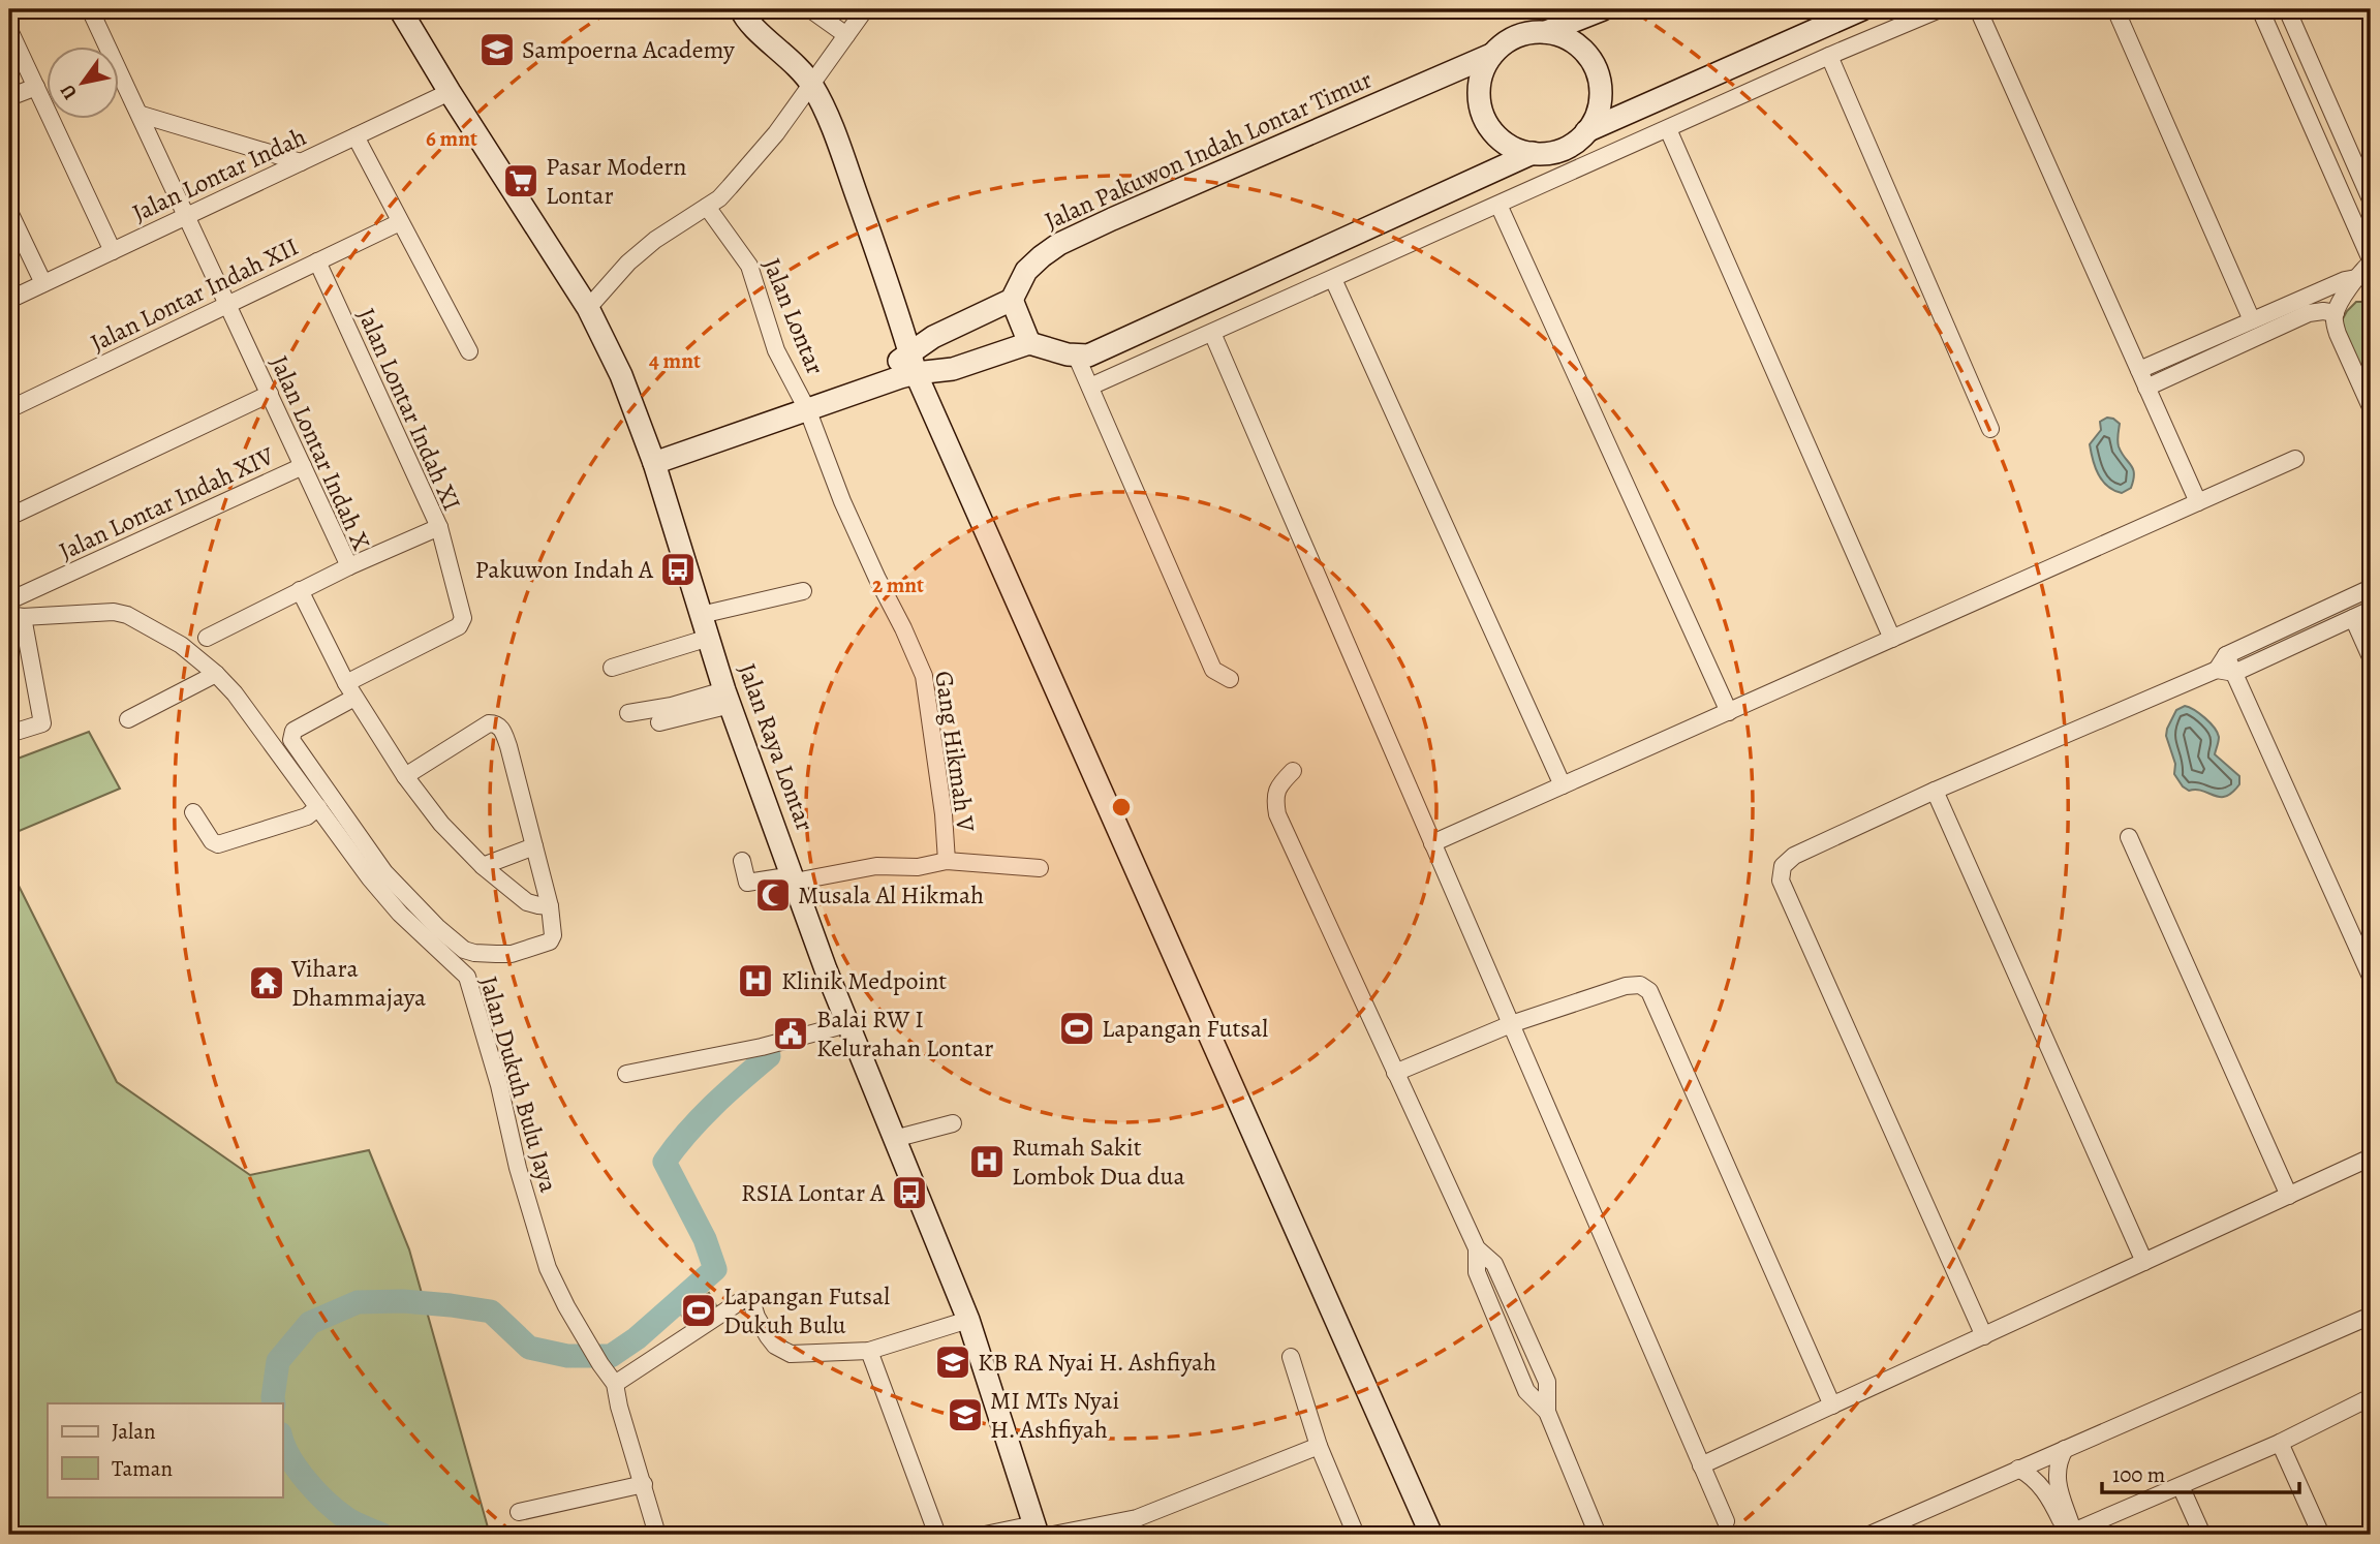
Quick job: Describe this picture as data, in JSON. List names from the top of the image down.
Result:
{
  "streets": {
    "street": [
      "Jalan Pakuwon Indah Lontar Timur",
      "Jalan Lontar Indah",
      "Jalan Lontar Indah XII",
      "Jalan Lontar",
      "Jalan Lontar Indah XI",
      "Jalan Lontar Indah X",
      "Jalan Lontar Indah XIV",
      "Jalan Raya Lontar",
      "Gang Hikmah V",
      "Jalan Dukuh Bulu Jaya"
    ]
  },
  "crossings": [
    ["Jalan Lontar Indah", "Jalan Lontar Indah X"],
    ["Jalan Lontar Indah", "Jalan Raya Lontar"],
    ["Jalan Lontar Indah XII", "Jalan Lontar Indah XI"],
    ["Jalan Lontar Indah XII", "Jalan Lontar Indah X"],
    ["Jalan Lontar", "Gang Hikmah V"],
    ["Jalan Lontar Indah XI", "Jalan Lontar Indah X"],
    ["Jalan Lontar Indah X", "Jalan Lontar Indah XIV"],
    ["Jalan Raya Lontar", "Gang Hikmah V"]
  ],
  "places": {
    "school or university": ["Sampoerna Academy", "KB RA Nyai H. Ashfiyah", "MI MTs Nyai H. Ashfiyah"],
    "supermarket": ["Pasar Modern Lontar"],
    "bus stop": ["Pakuwon Indah A", "RSIA Lontar A"],
    "mosque": ["Musala Al Hikmah"],
    "hospital": ["Klinik Medpoint", "Rumah Sakit Lombok Dua dua"],
    "temple": ["Vihara Dhammajaya"],
    "sports": ["Lapangan Futsal", "Lapangan Futsal Dukuh Bulu"],
    "public building": ["Balai RW I Kelurahan Lontar"]
  },
  "legend": ["Jalan", "Taman"],
  "scale_bar": "100 m",
  "north": "bottom left",
  "rings": ["6 mnt", "4 mnt", "2 mnt"]
}
